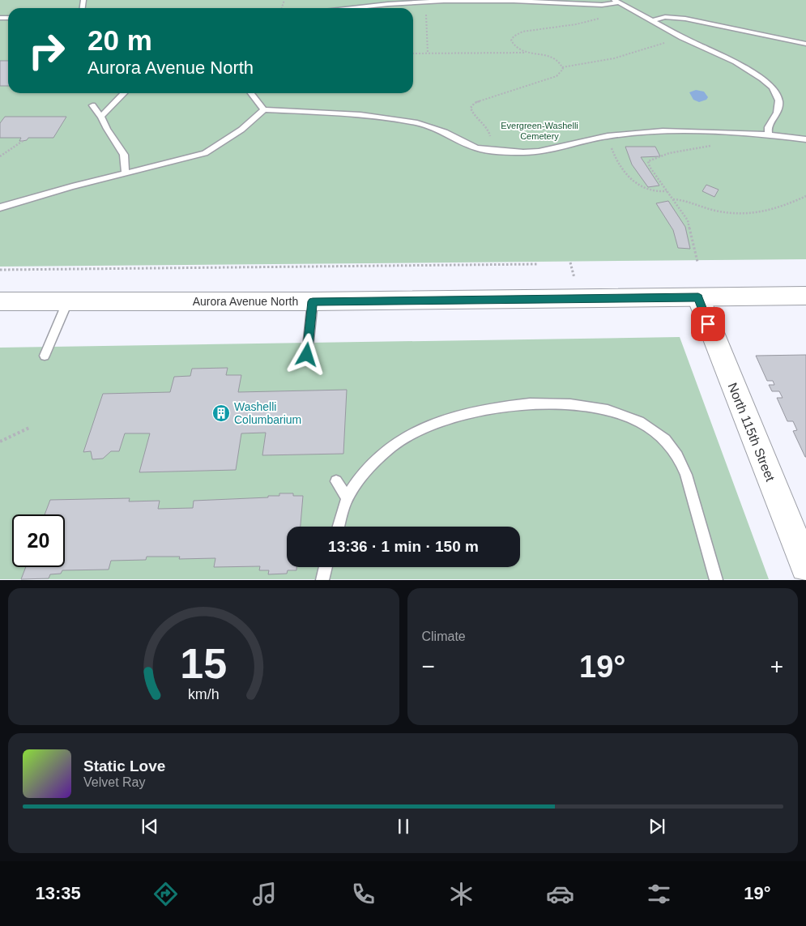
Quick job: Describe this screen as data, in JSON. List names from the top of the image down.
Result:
{
  "streets": {
    "main road": ["Aurora Avenue North", "North 115th Street"]
  },
  "crossings": [
    ["Aurora Avenue North", "North 115th Street"]
  ],
  "parks": ["Evergreen-Washelli Cemetery"],
  "places": {
    "building": ["Washelli Columbarium"]
  },
  "page": {
    "turn": ["20 m", "Aurora Avenue North"],
    "limit": "20",
    "trip": "13:36 · 1 min · 150 m",
    "tile": "Climate",
    "heat": ["−", "19°", "+"],
    "song": ["Static Love", "Velvet Ray"],
    "tabs": ["13:35", "19°"],
    "gauge": ["15", "km/h"]
  }
}
